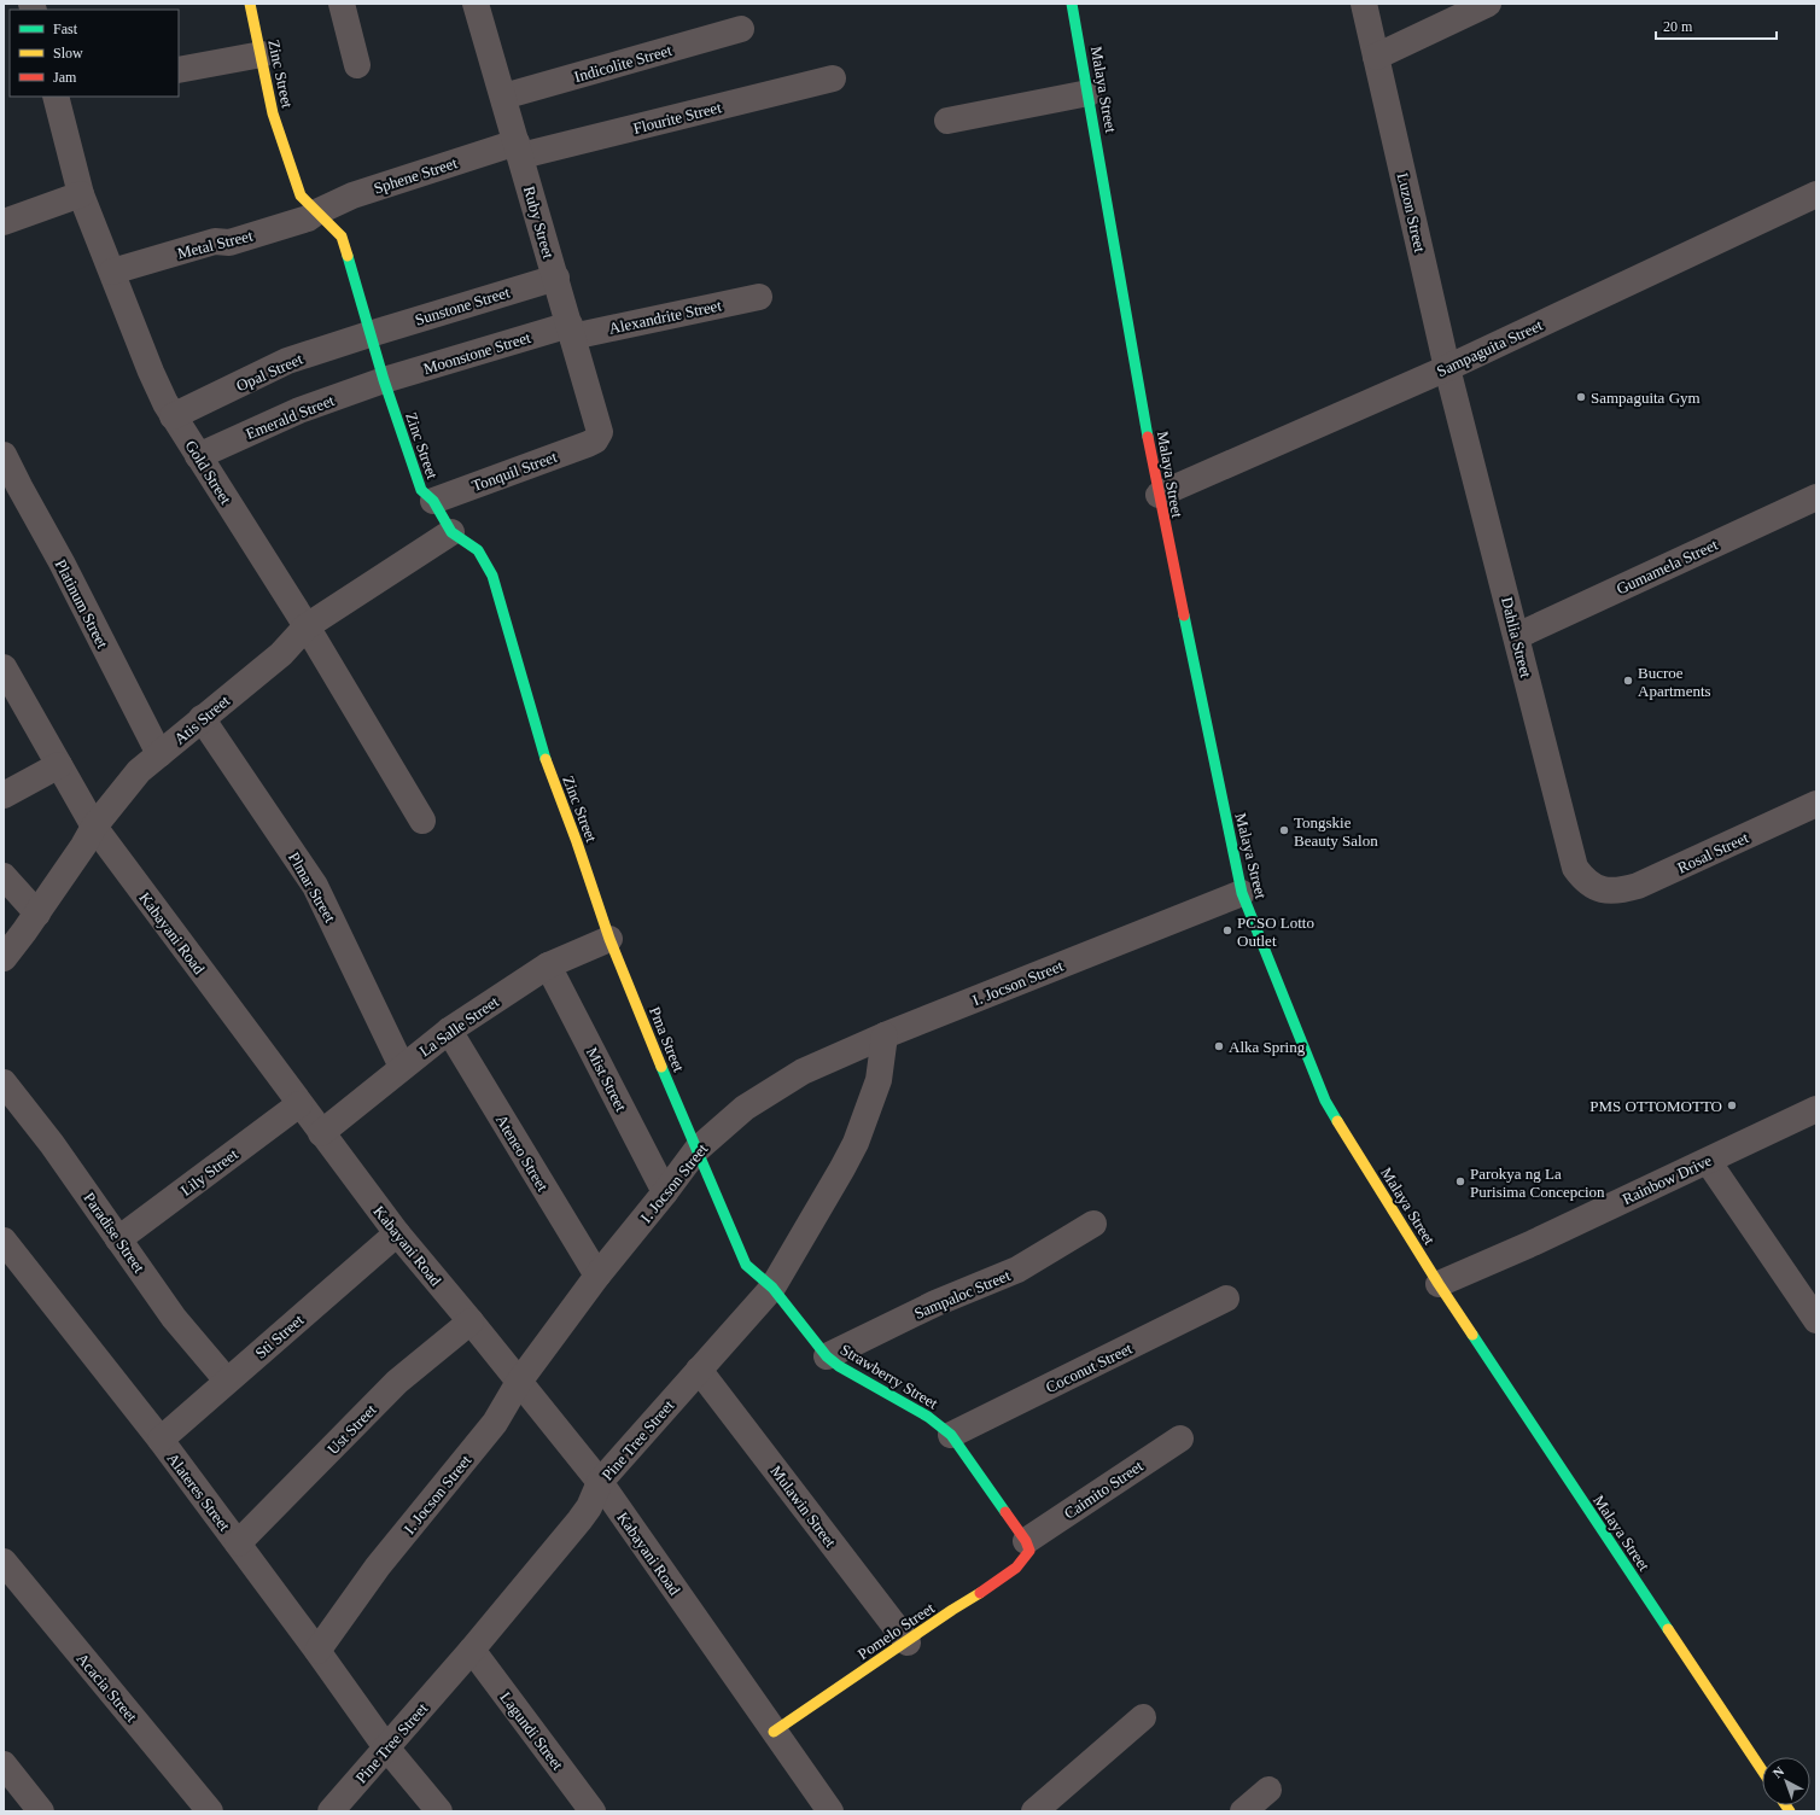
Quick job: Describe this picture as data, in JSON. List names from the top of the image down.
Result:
{
  "streets": {
    "street": [
      "Indicolite Street",
      "Zinc Street",
      "Malaya Street",
      "Flourite Street",
      "Sphene Street",
      "Luzon Street",
      "Ruby Street",
      "Metal Street",
      "Sunstone Street",
      "Alexandrite Street",
      "Sampaguita Street",
      "Moonstone Street",
      "Opal Street",
      "Emerald Street",
      "Tonquil Street",
      "Gold Street",
      "Gumamela Street",
      "Platinum Street",
      "Dahlia Street",
      "Atis Street",
      "Rosal Street",
      "Plmar Street",
      "Kabayani Road",
      "I. Jocson Street",
      "La Salle Street",
      "Pma Street",
      "Mist Street",
      "Ateneo Street",
      "Lily Street",
      "Rainbow Drive",
      "Paradise Street",
      "Sampaloc Street",
      "Sti Street",
      "Coconut Street",
      "Strawberry Street",
      "Ust Street",
      "Pine Tree Street",
      "Caimito Street",
      "Alateres Street",
      "Mulawin Street",
      "Pomelo Street",
      "Acacia Street",
      "Lagundi Street"
    ]
  },
  "crossings": [
    ["Indicolite Street", "Ruby Street"],
    ["Zinc Street", "Sphene Street"],
    ["Zinc Street", "Metal Street"],
    ["Zinc Street", "Sunstone Street"],
    ["Zinc Street", "Moonstone Street"],
    ["Zinc Street", "Opal Street"],
    ["Zinc Street", "Emerald Street"],
    ["Zinc Street", "Tonquil Street"],
    ["Zinc Street", "Atis Street"],
    ["Zinc Street", "La Salle Street"],
    ["Zinc Street", "Pma Street"],
    ["Malaya Street", "Sampaguita Street"],
    ["Malaya Street", "I. Jocson Street"],
    ["Malaya Street", "Rainbow Drive"],
    ["Flourite Street", "Sphene Street"],
    ["Flourite Street", "Ruby Street"],
    ["Sphene Street", "Ruby Street"],
    ["Sphene Street", "Metal Street"],
    ["Luzon Street", "Sampaguita Street"],
    ["Luzon Street", "Dahlia Street"],
    ["Ruby Street", "Sunstone Street"],
    ["Ruby Street", "Alexandrite Street"],
    ["Ruby Street", "Moonstone Street"],
    ["Ruby Street", "Tonquil Street"],
    ["Metal Street", "Gold Street"],
    ["Sunstone Street", "Opal Street"],
    ["Alexandrite Street", "Moonstone Street"],
    ["Sampaguita Street", "Dahlia Street"],
    ["Moonstone Street", "Emerald Street"],
    ["Opal Street", "Gold Street"],
    ["Emerald Street", "Gold Street"],
    ["Gold Street", "Atis Street"],
    ["Gumamela Street", "Dahlia Street"],
    ["Platinum Street", "Atis Street"],
    ["Dahlia Street", "Rosal Street"],
    ["Atis Street", "Plmar Street"],
    ["Atis Street", "Kabayani Road"],
    ["Plmar Street", "La Salle Street"],
    ["Kabayani Road", "I. Jocson Street"],
    ["Kabayani Road", "La Salle Street"],
    ["Kabayani Road", "Lily Street"],
    ["Kabayani Road", "Sti Street"],
    ["Kabayani Road", "Ust Street"],
    ["Kabayani Road", "Pine Tree Street"],
    ["Kabayani Road", "Pomelo Street"],
    ["I. Jocson Street", "Pma Street"],
    ["I. Jocson Street", "Mist Street"],
    ["I. Jocson Street", "Ateneo Street"],
    ["I. Jocson Street", "Strawberry Street"],
    ["I. Jocson Street", "Pine Tree Street"],
    ["I. Jocson Street", "Alateres Street"],
    ["La Salle Street", "Pma Street"],
    ["La Salle Street", "Mist Street"],
    ["La Salle Street", "Ateneo Street"],
    ["Pma Street", "Strawberry Street"],
    ["Lily Street", "Paradise Street"],
    ["Paradise Street", "Sti Street"],
    ["Sampaloc Street", "Strawberry Street"],
    ["Sti Street", "Alateres Street"],
    ["Coconut Street", "Strawberry Street"],
    ["Strawberry Street", "Pine Tree Street"],
    ["Strawberry Street", "Caimito Street"],
    ["Strawberry Street", "Pomelo Street"],
    ["Ust Street", "Alateres Street"],
    ["Pine Tree Street", "Alateres Street"],
    ["Pine Tree Street", "Mulawin Street"],
    ["Pine Tree Street", "Lagundi Street"],
    ["Caimito Street", "Pomelo Street"],
    ["Mulawin Street", "Pomelo Street"]
  ],
  "places": [
    "Sampaguita Gym",
    "Bucroe Apartments",
    "Tongskie Beauty Salon",
    "PCSO Lotto Outlet",
    "Alka Spring",
    "PMS OTTOMOTTO",
    "Parokya ng La Purisima Concepcion"
  ],
  "legend": ["Fast", "Slow", "Jam"],
  "scale_bar": "20 m",
  "north": "top left"
}
